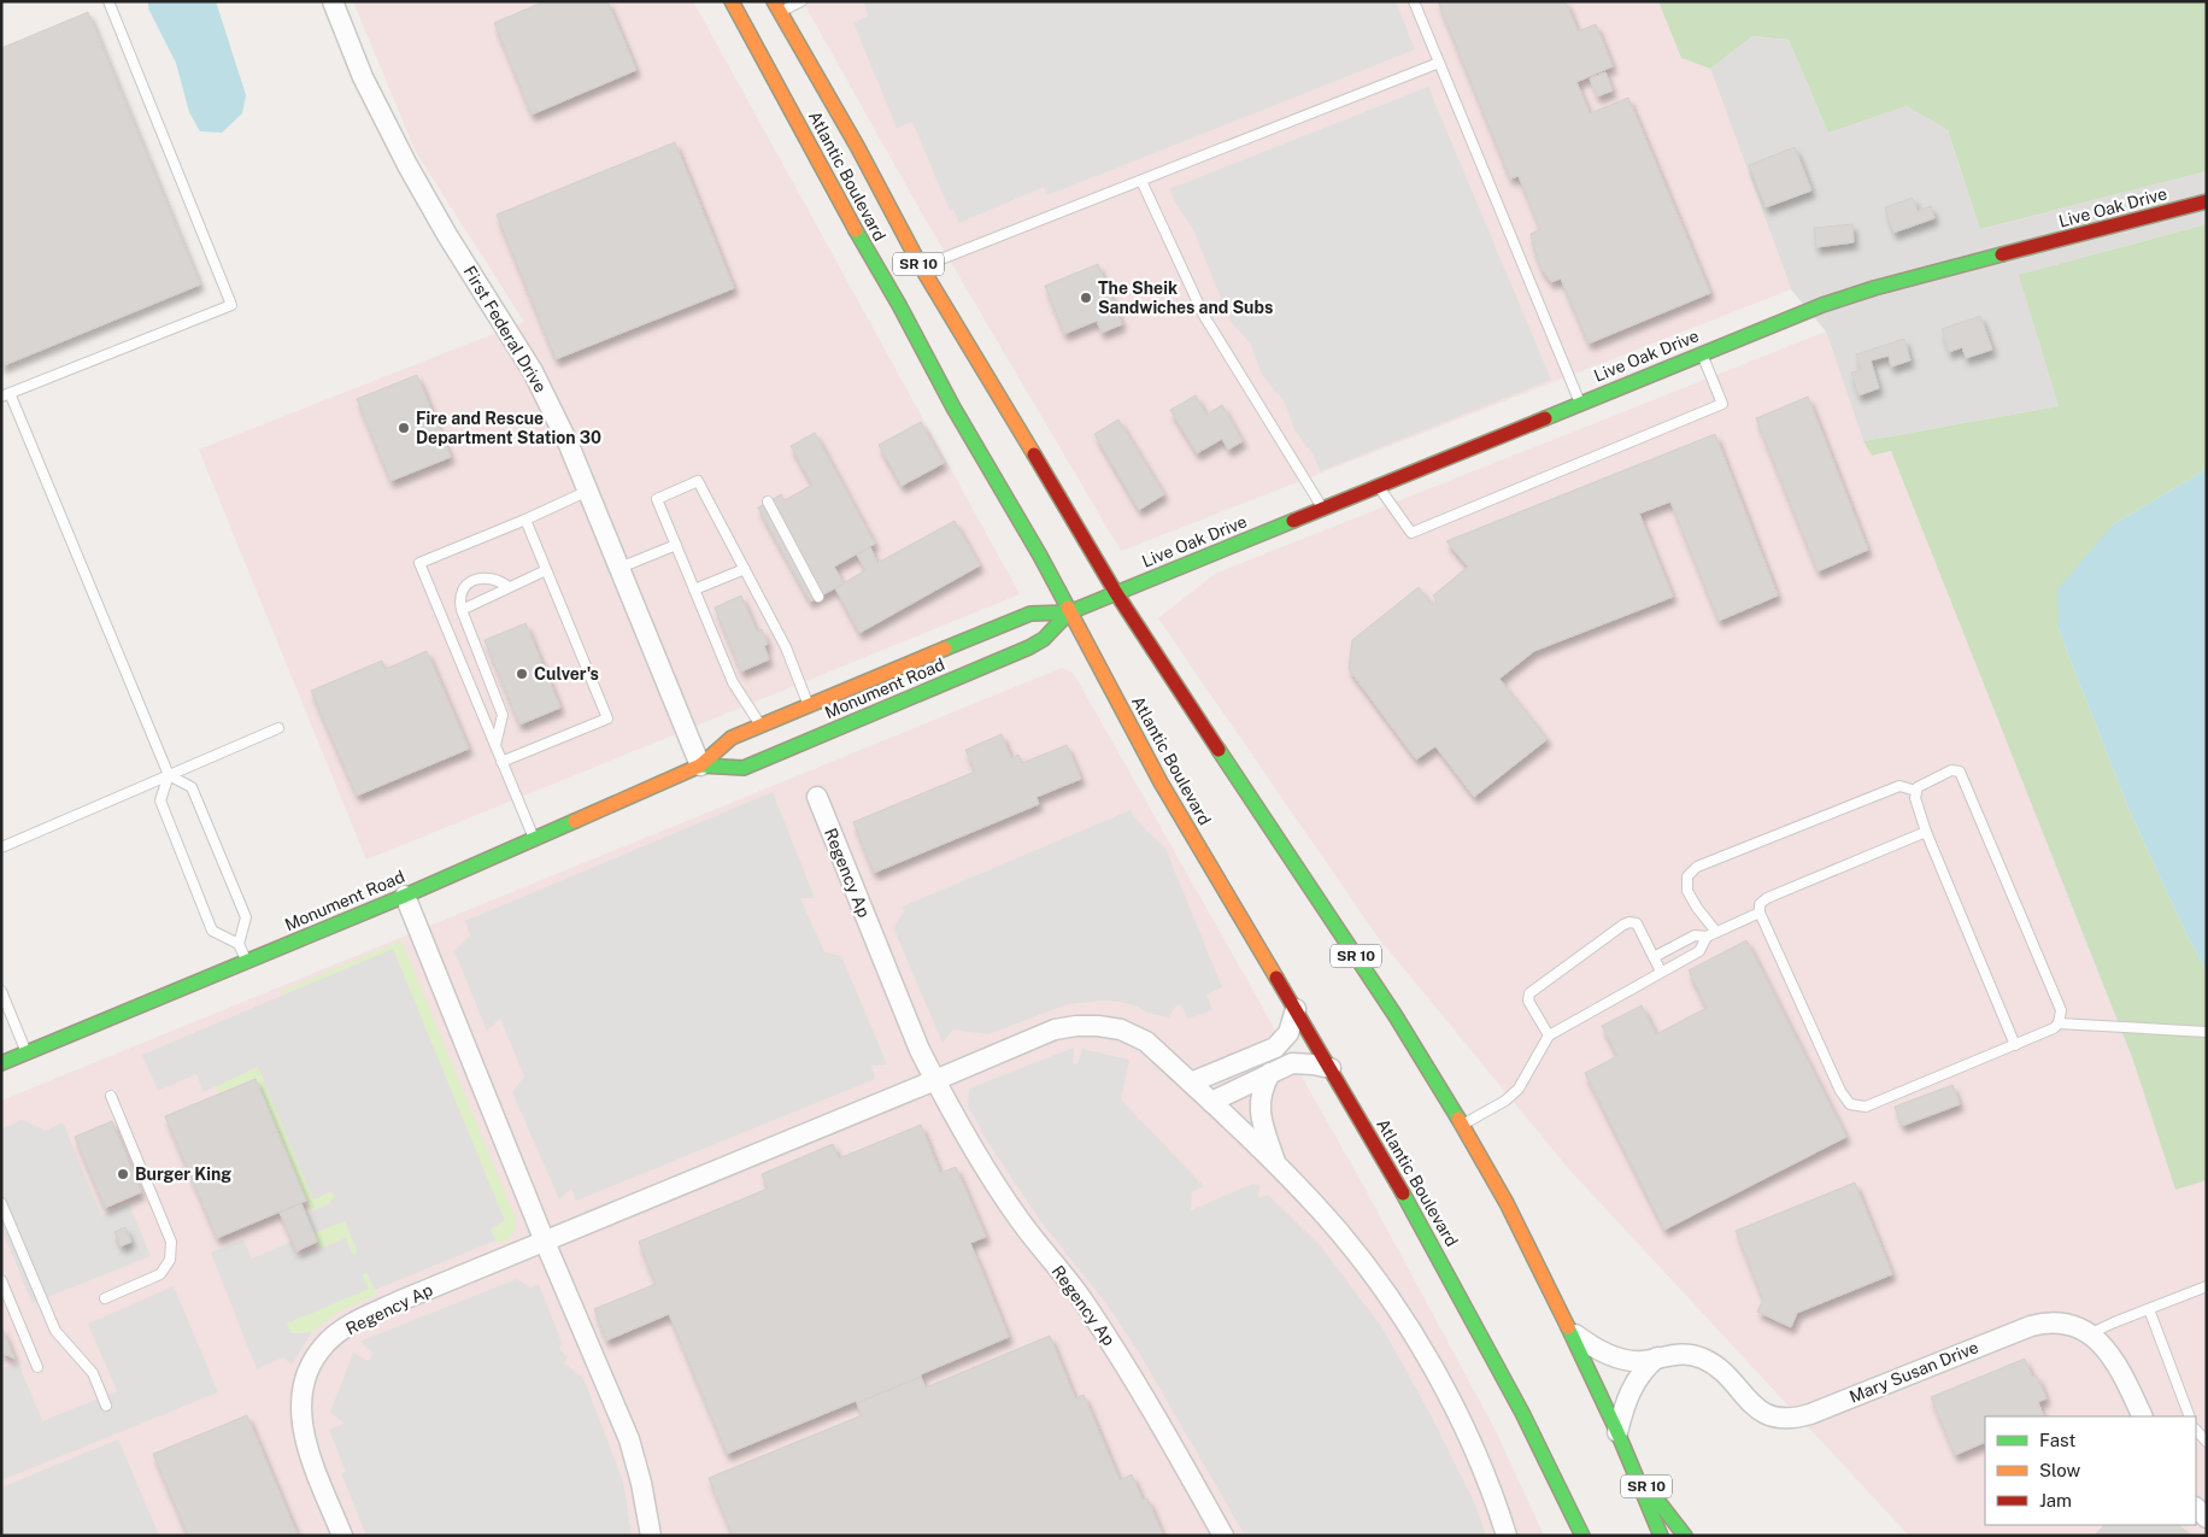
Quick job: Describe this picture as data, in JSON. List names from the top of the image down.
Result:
{
  "streets": {
    "main road": [
      "Atlantic Boulevard",
      "Live Oak Drive",
      "SR 10",
      "Monument Road"
    ],
    "street": ["First Federal Drive", "Regency Ap", "Mary Susan Drive"]
  },
  "crossings": [
    ["Atlantic Boulevard", "Live Oak Drive"],
    ["Atlantic Boulevard", "Monument Road"],
    ["Atlantic Boulevard", "Mary Susan Drive"],
    ["Live Oak Drive", "Monument Road"],
    ["First Federal Drive", "Monument Road"]
  ],
  "places": [
    "The Sheik Sandwiches and Subs",
    "Fire and Rescue Department Station 30",
    "Culver's",
    "Burger King"
  ],
  "legend": ["Fast", "Slow", "Jam"]
}
